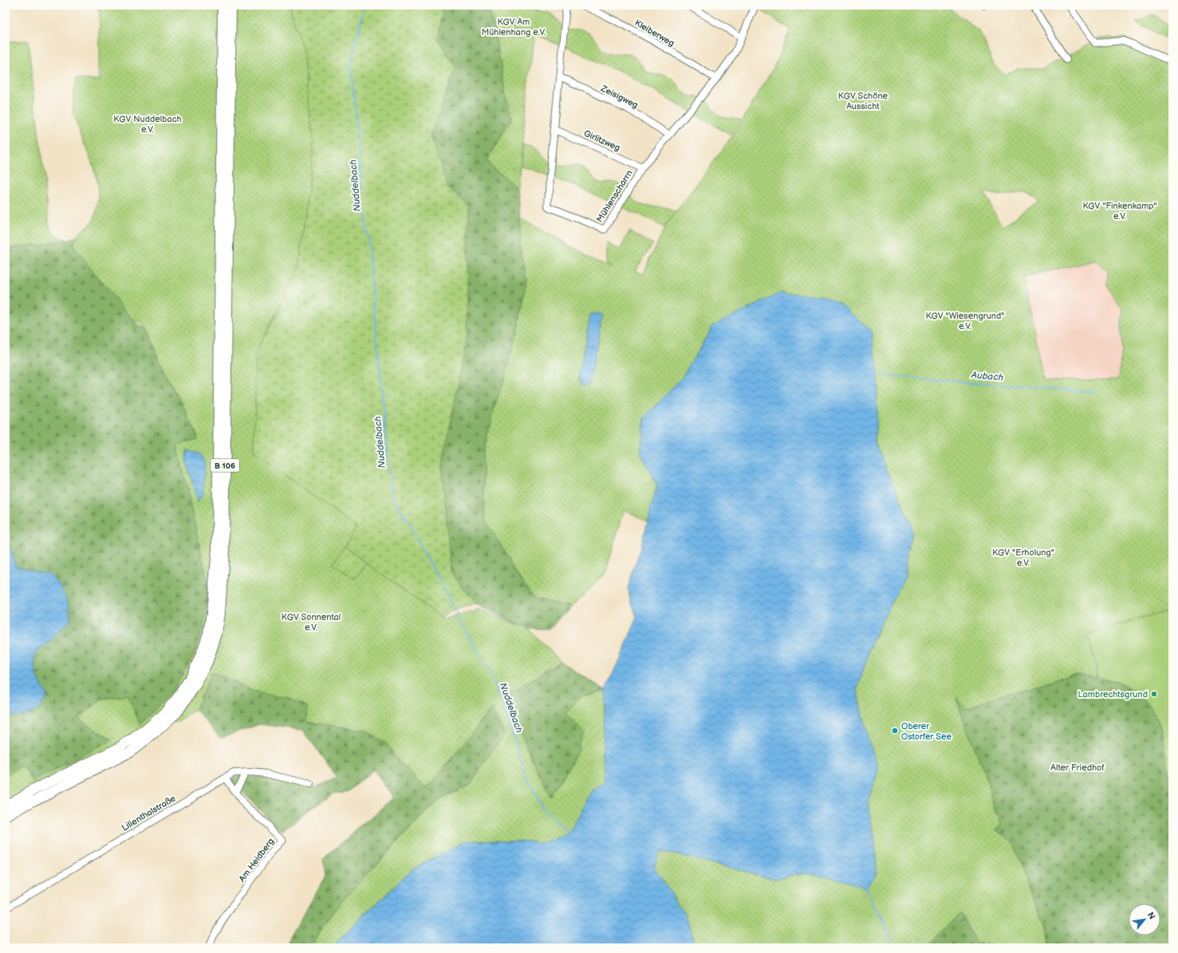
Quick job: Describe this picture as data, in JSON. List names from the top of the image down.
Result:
{
  "streets": {
    "highway": ["B 106"],
    "street": [
      "Kleiberweg",
      "Zeisigweg",
      "Girlitzweg",
      "Mühlenscharrn",
      "Lilienthalstraße",
      "Am Heidberg"
    ]
  },
  "crossings": [
    ["Kleiberweg", "Mühlenscharrn"],
    ["Zeisigweg", "Mühlenscharrn"],
    ["Girlitzweg", "Mühlenscharrn"],
    ["Lilienthalstraße", "Am Heidberg"]
  ],
  "water": ["Nuddelbach", "Aubach"],
  "parks": [
    "KGV Am Mühlenhang e.V.",
    "KGV Schöne Aussicht",
    "KGV Nuddelbach e.V.",
    "KGV \"Finkenkamp\" e.V.",
    "KGV \"Wiesengrund\" e.V.",
    "KGV \"Erholung\" e.V.",
    "KGV Sonnental e.V.",
    "Alter Friedhof"
  ],
  "places": ["Lambrechtsgrund", "Oberer Ostorfer See"],
  "north": "top right"
}
